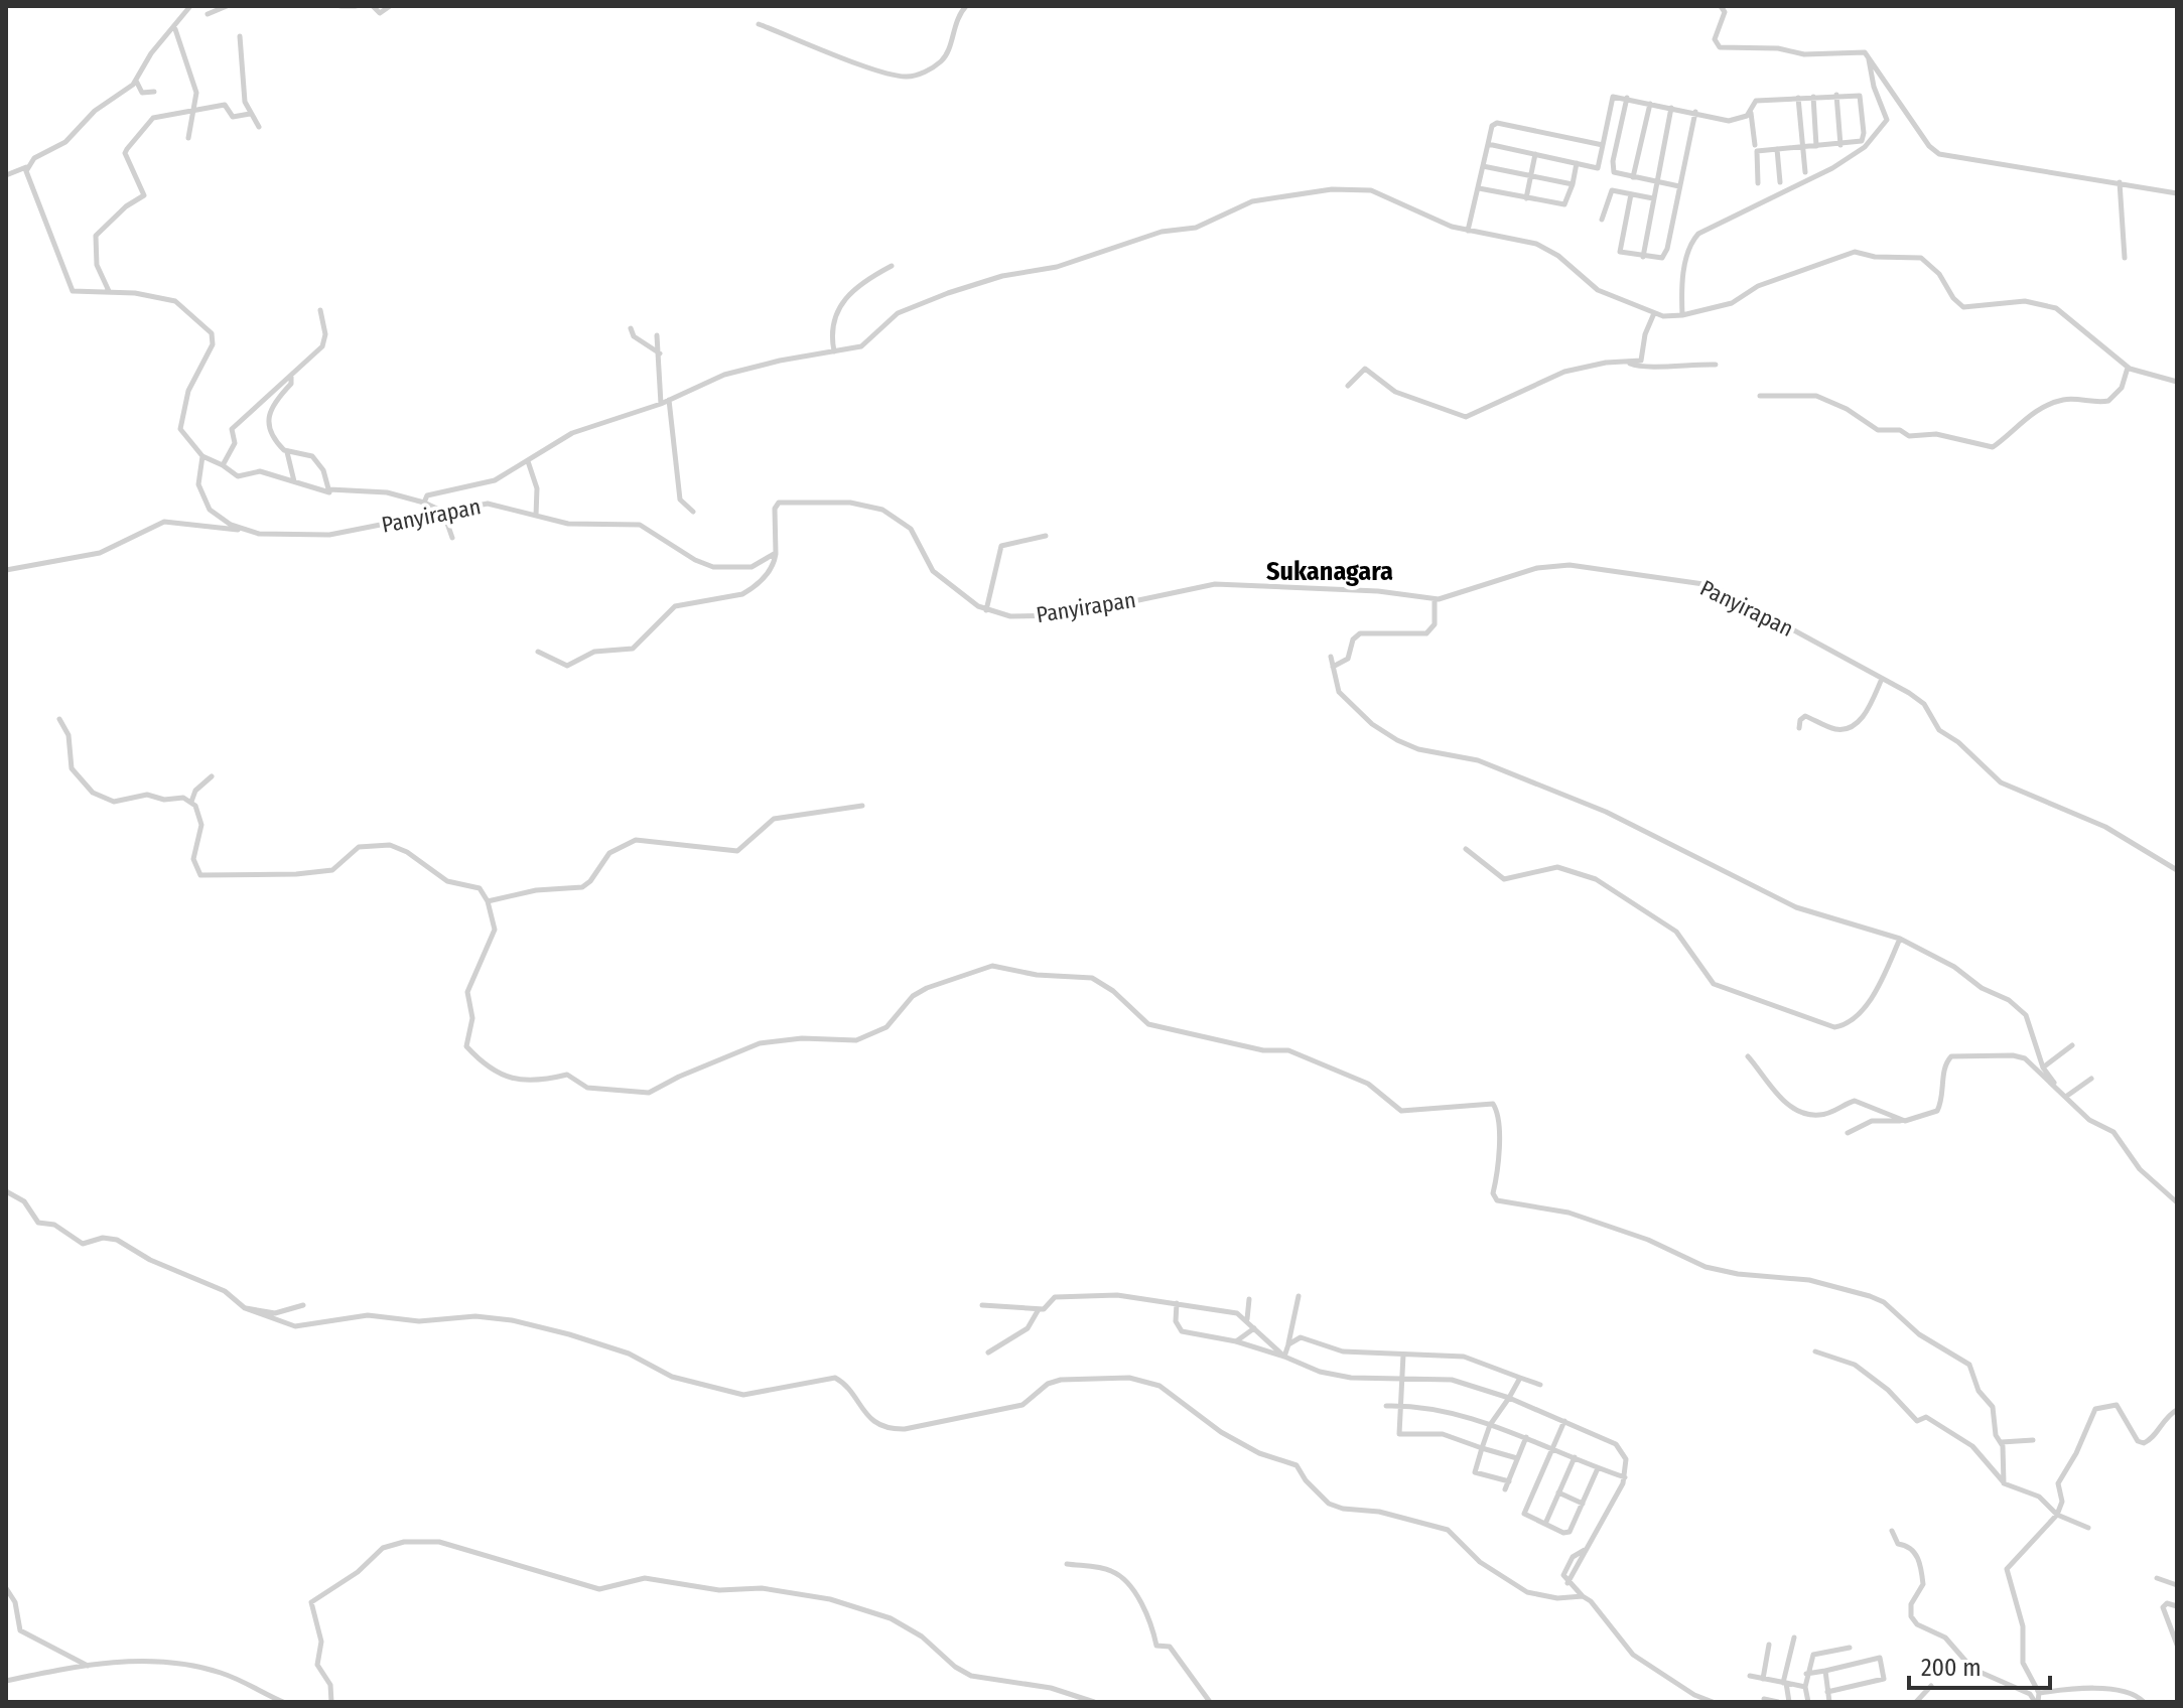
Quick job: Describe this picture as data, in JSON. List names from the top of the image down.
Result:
{
  "streets": {
    "street": ["Panyirapan"]
  },
  "districts": ["Sukanagara"],
  "scale_bar": "200 m"
}
